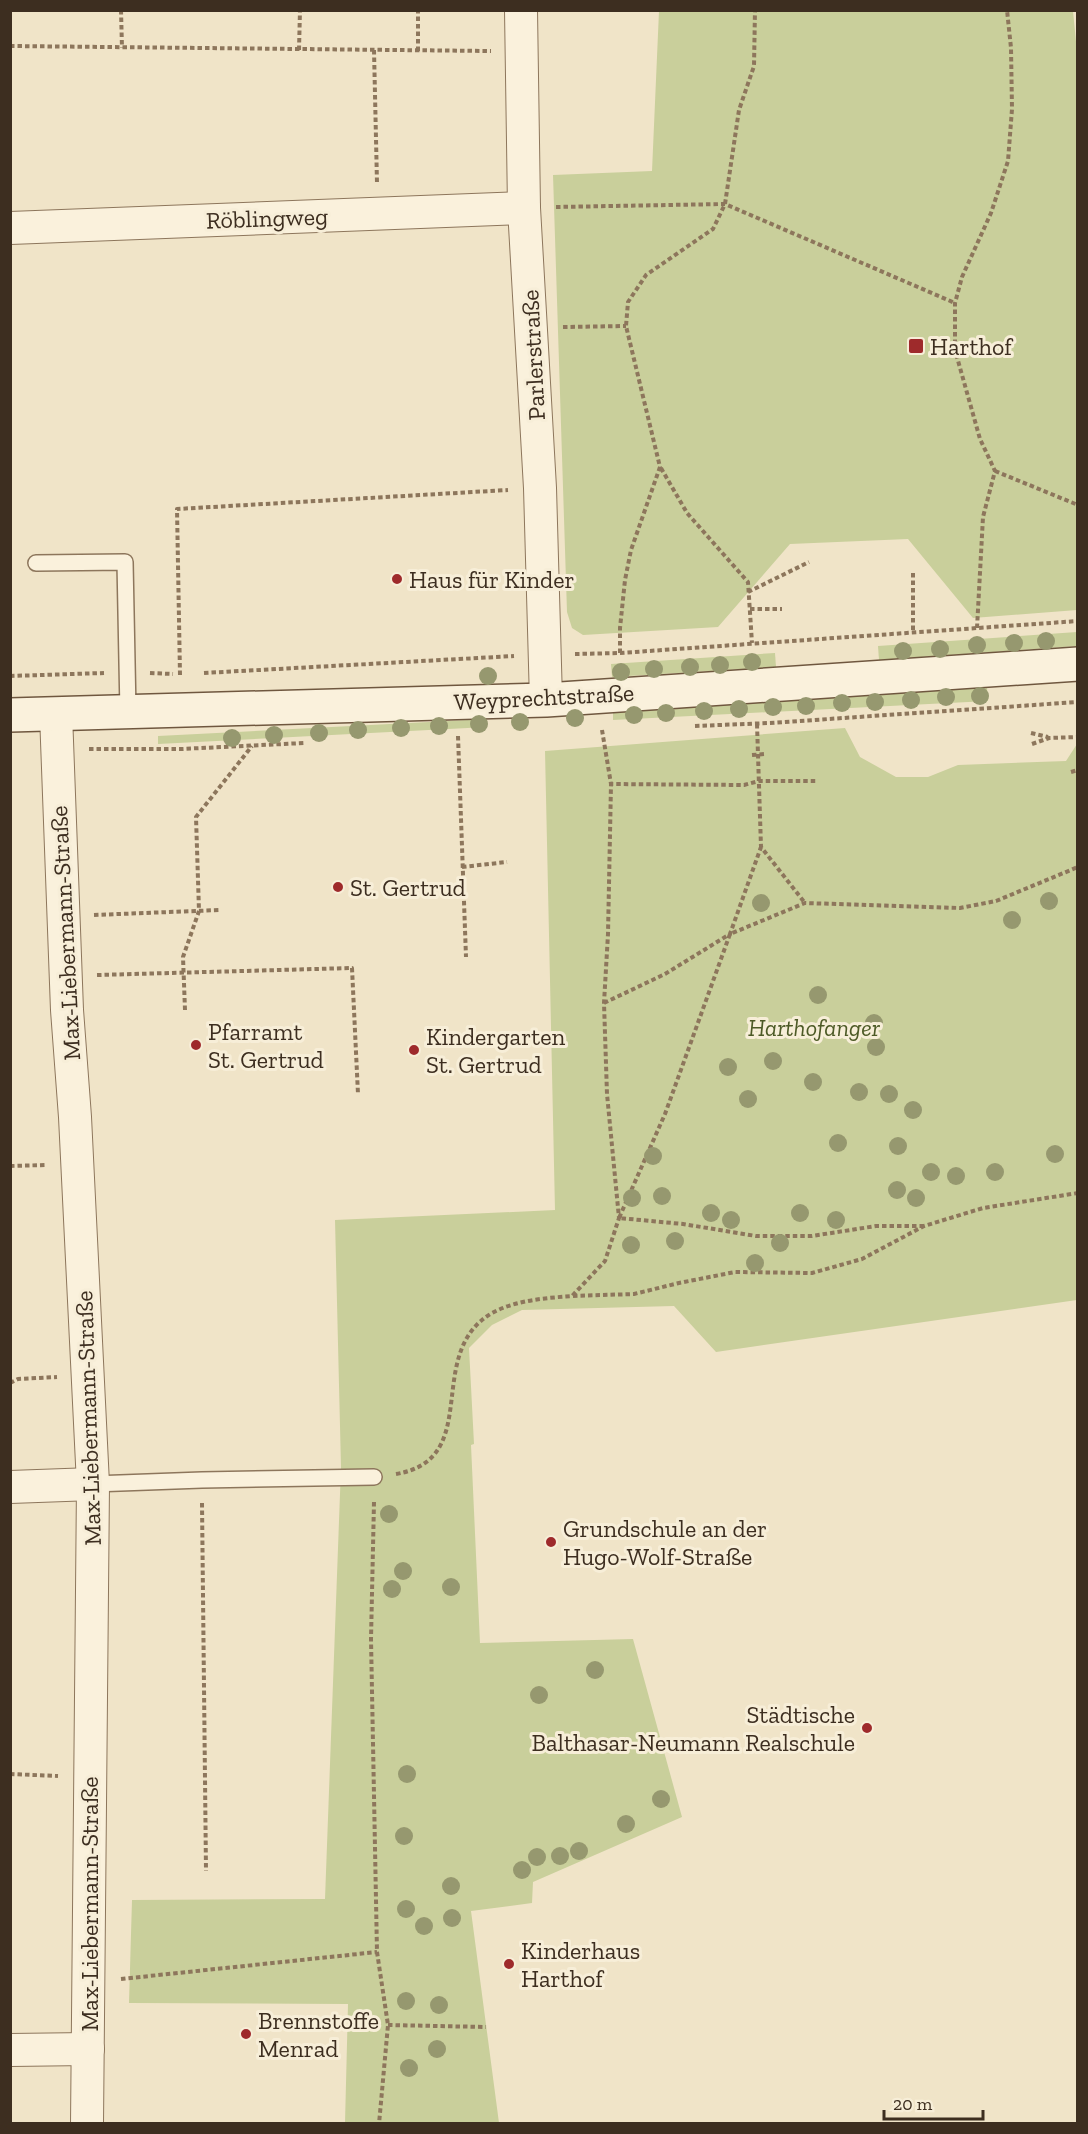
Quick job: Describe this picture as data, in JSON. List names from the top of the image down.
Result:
{
  "streets": {
    "street": [
      "Röblingweg",
      "Parlerstraße",
      "Weyprechtstraße",
      "Max-Liebermann-Straße"
    ]
  },
  "crossings": [
    ["Röblingweg", "Parlerstraße"],
    ["Parlerstraße", "Weyprechtstraße"],
    ["Weyprechtstraße", "Max-Liebermann-Straße"]
  ],
  "parks": ["Harthofanger"],
  "places": {
    "transit": ["Harthof"],
    "other": [
      "Haus für Kinder",
      "St. Gertrud",
      "Pfarramt St. Gertrud",
      "Kindergarten St. Gertrud",
      "Grundschule an der Hugo-Wolf-Straße",
      "Städtische Balthasar-Neumann Realschule",
      "Kinderhaus Harthof",
      "Brennstoffe Menrad"
    ]
  },
  "scale_bar": "20 m"
}
